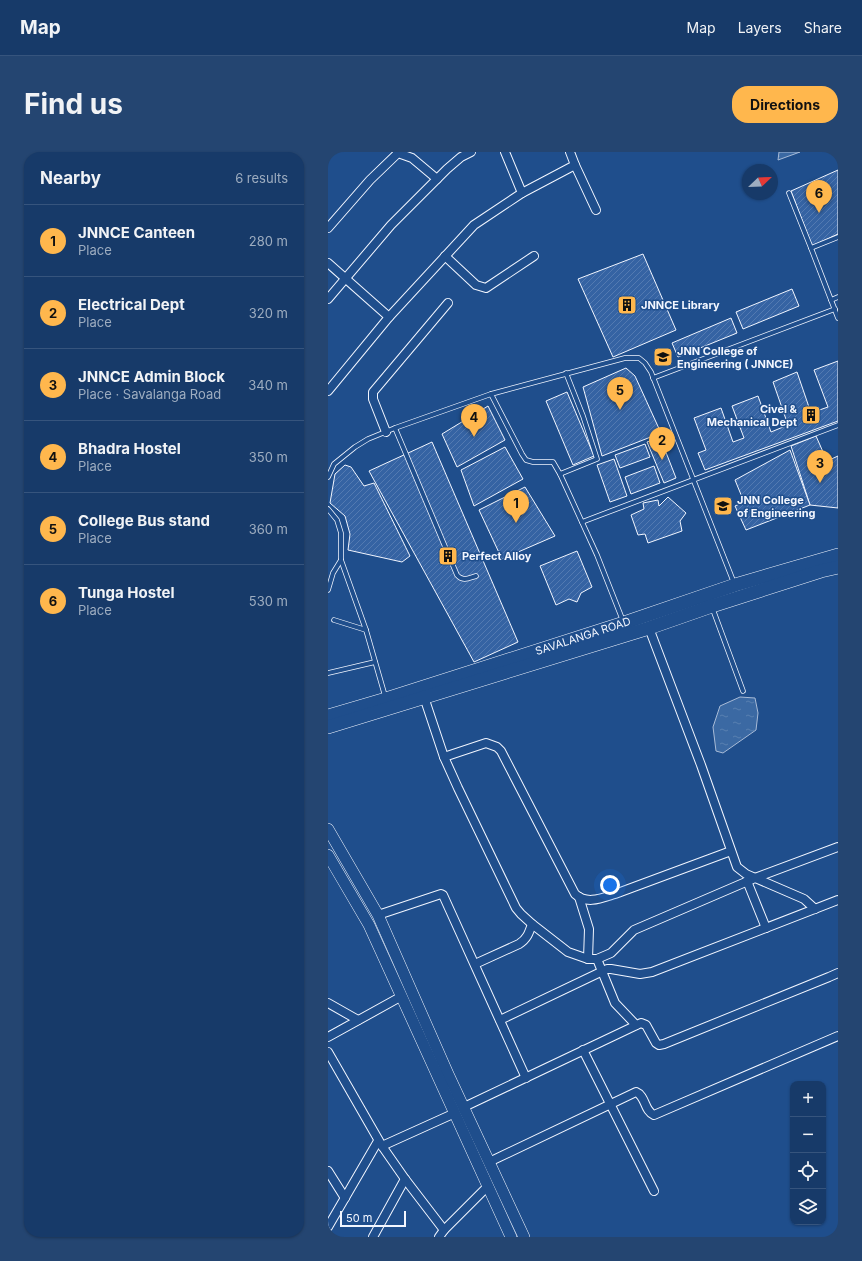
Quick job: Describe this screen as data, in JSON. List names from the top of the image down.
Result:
{
  "streets": {
    "main road": ["SAVALANGA ROAD"]
  },
  "places": {
    "building": ["JNNCE Library", "Civel & Mechanical Dept", "Perfect Alloy"],
    "school or university": ["JNN College of Engineering ( JNNCE)", "JNN College of Engineering"]
  },
  "scale_bar": "50 m",
  "north": "top right",
  "page": {
    "header": "Map",
    "nav": ["Map", "Layers", "Share"],
    "buttons": "Directions",
    "title": "Find us",
    "heading": ["Nearby", "6 results"],
    "pins": [
      "6",
      "5",
      "4",
      "2",
      "3",
      "1"
    ],
    "list": [
      {
        "mark": "1",
        "name": "JNNCE Canteen",
        "note": "Place",
        "value": "280 m"
      },
      {
        "mark": "2",
        "name": "Electrical Dept",
        "note": "Place",
        "value": "320 m"
      },
      {
        "mark": "3",
        "name": "JNNCE Admin Block",
        "note": "Place · Savalanga Road",
        "value": "340 m"
      },
      {
        "mark": "4",
        "name": "Bhadra Hostel",
        "note": "Place",
        "value": "350 m"
      },
      {
        "mark": "5",
        "name": "College Bus stand",
        "note": "Place",
        "value": "360 m"
      },
      {
        "mark": "6",
        "name": "Tunga Hostel",
        "note": "Place",
        "value": "530 m"
      }
    ],
    "map_buttons": ["+", "−"],
    "scale": "50 m"
  }
}
